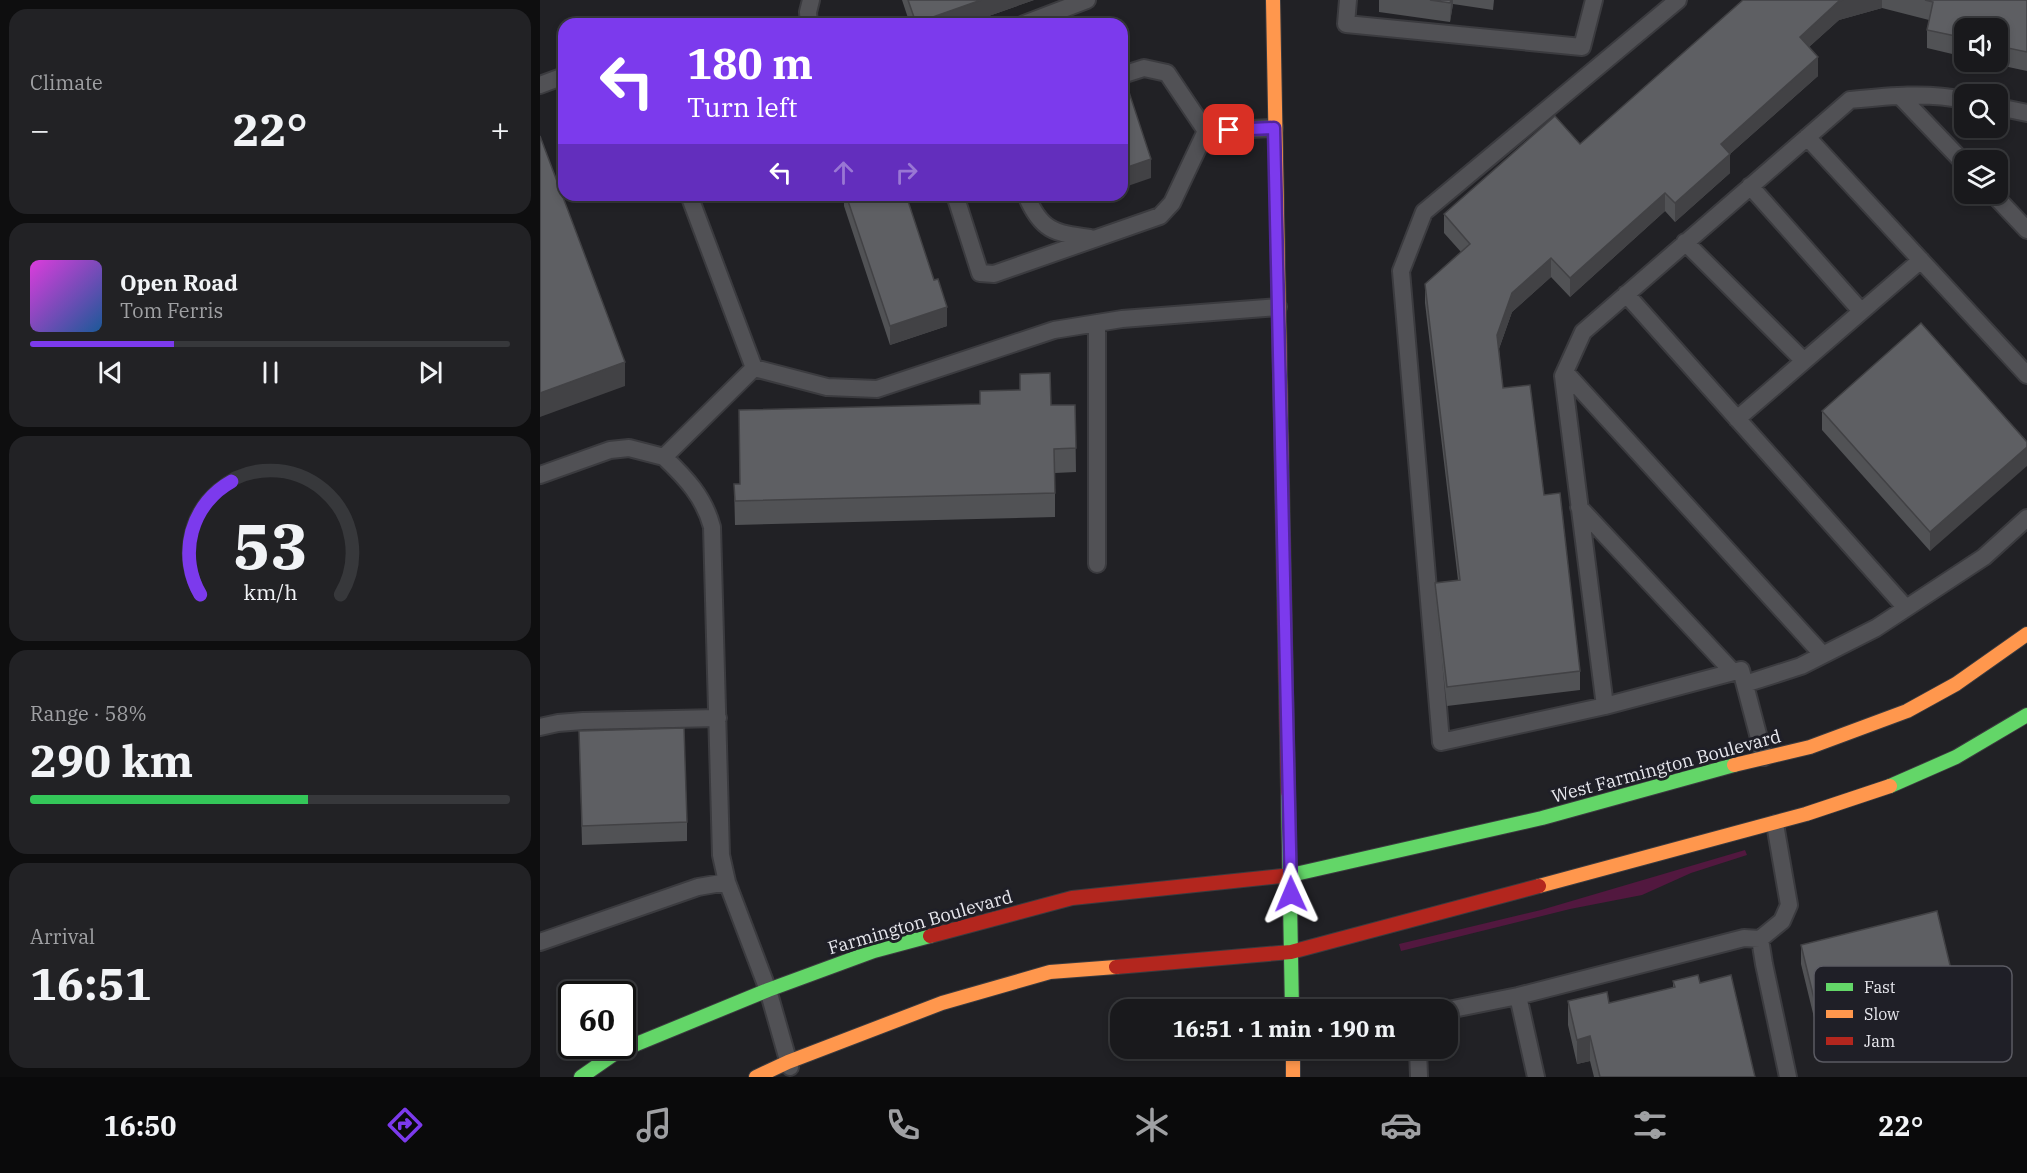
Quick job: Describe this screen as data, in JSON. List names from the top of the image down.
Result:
{
  "streets": {
    "main road": ["West Farmington Boulevard", "Farmington Boulevard"]
  },
  "crossings": [
    ["West Farmington Boulevard", "Farmington Boulevard"]
  ],
  "legend": ["Fast", "Slow", "Jam"],
  "page": {
    "tile": [
      "Climate",
      ["Range · 58%", "290 km"],
      ["Arrival", "16:51"]
    ],
    "turn": ["180 m", "Turn left"],
    "heat": ["−", "22°", "+"],
    "song": ["Open Road", "Tom Ferris"],
    "limit": "60",
    "trip": "16:51 · 1 min · 190 m",
    "tabs": ["16:50", "22°"],
    "gauge": ["53", "km/h"]
  }
}
